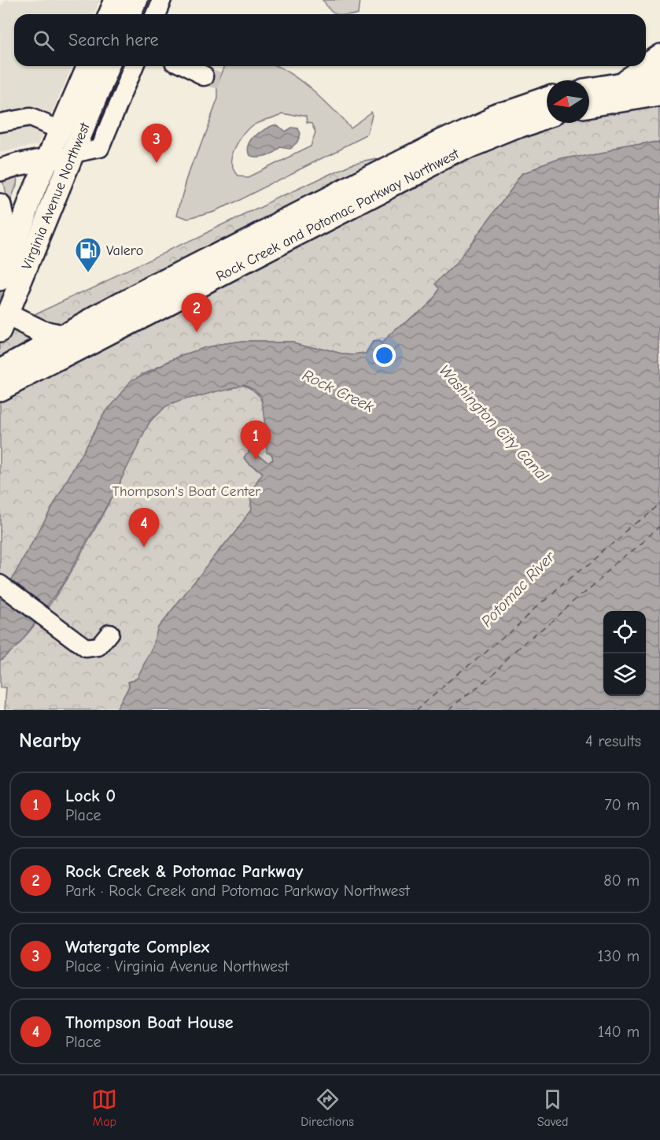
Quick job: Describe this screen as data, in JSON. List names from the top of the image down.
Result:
{
  "streets": {
    "main road": ["Virginia Avenue Northwest", "Rock Creek and Potomac Parkway Northwest"]
  },
  "water": ["Rock Creek", "Washington City Canal", "Potomac River"],
  "parks": ["Thompson's Boat Center"],
  "places": {
    "fuel station": ["Valero"]
  },
  "north": "left",
  "page": {
    "search": "Search here",
    "pins": [
      "3",
      "2",
      "1",
      "4"
    ],
    "heading": ["Nearby", "4 results"],
    "list": [
      {
        "mark": "1",
        "name": "Lock 0",
        "note": "Place",
        "value": "70 m"
      },
      {
        "mark": "2",
        "name": "Rock Creek & Potomac Parkway",
        "note": "Park · Rock Creek and Potomac Parkway Northwest",
        "value": "80 m"
      },
      {
        "mark": "3",
        "name": "Watergate Complex",
        "note": "Place · Virginia Avenue Northwest",
        "value": "130 m"
      },
      {
        "mark": "4",
        "name": "Thompson Boat House",
        "note": "Place",
        "value": "140 m"
      }
    ],
    "nav": ["Map", "Directions", "Saved"]
  }
}
